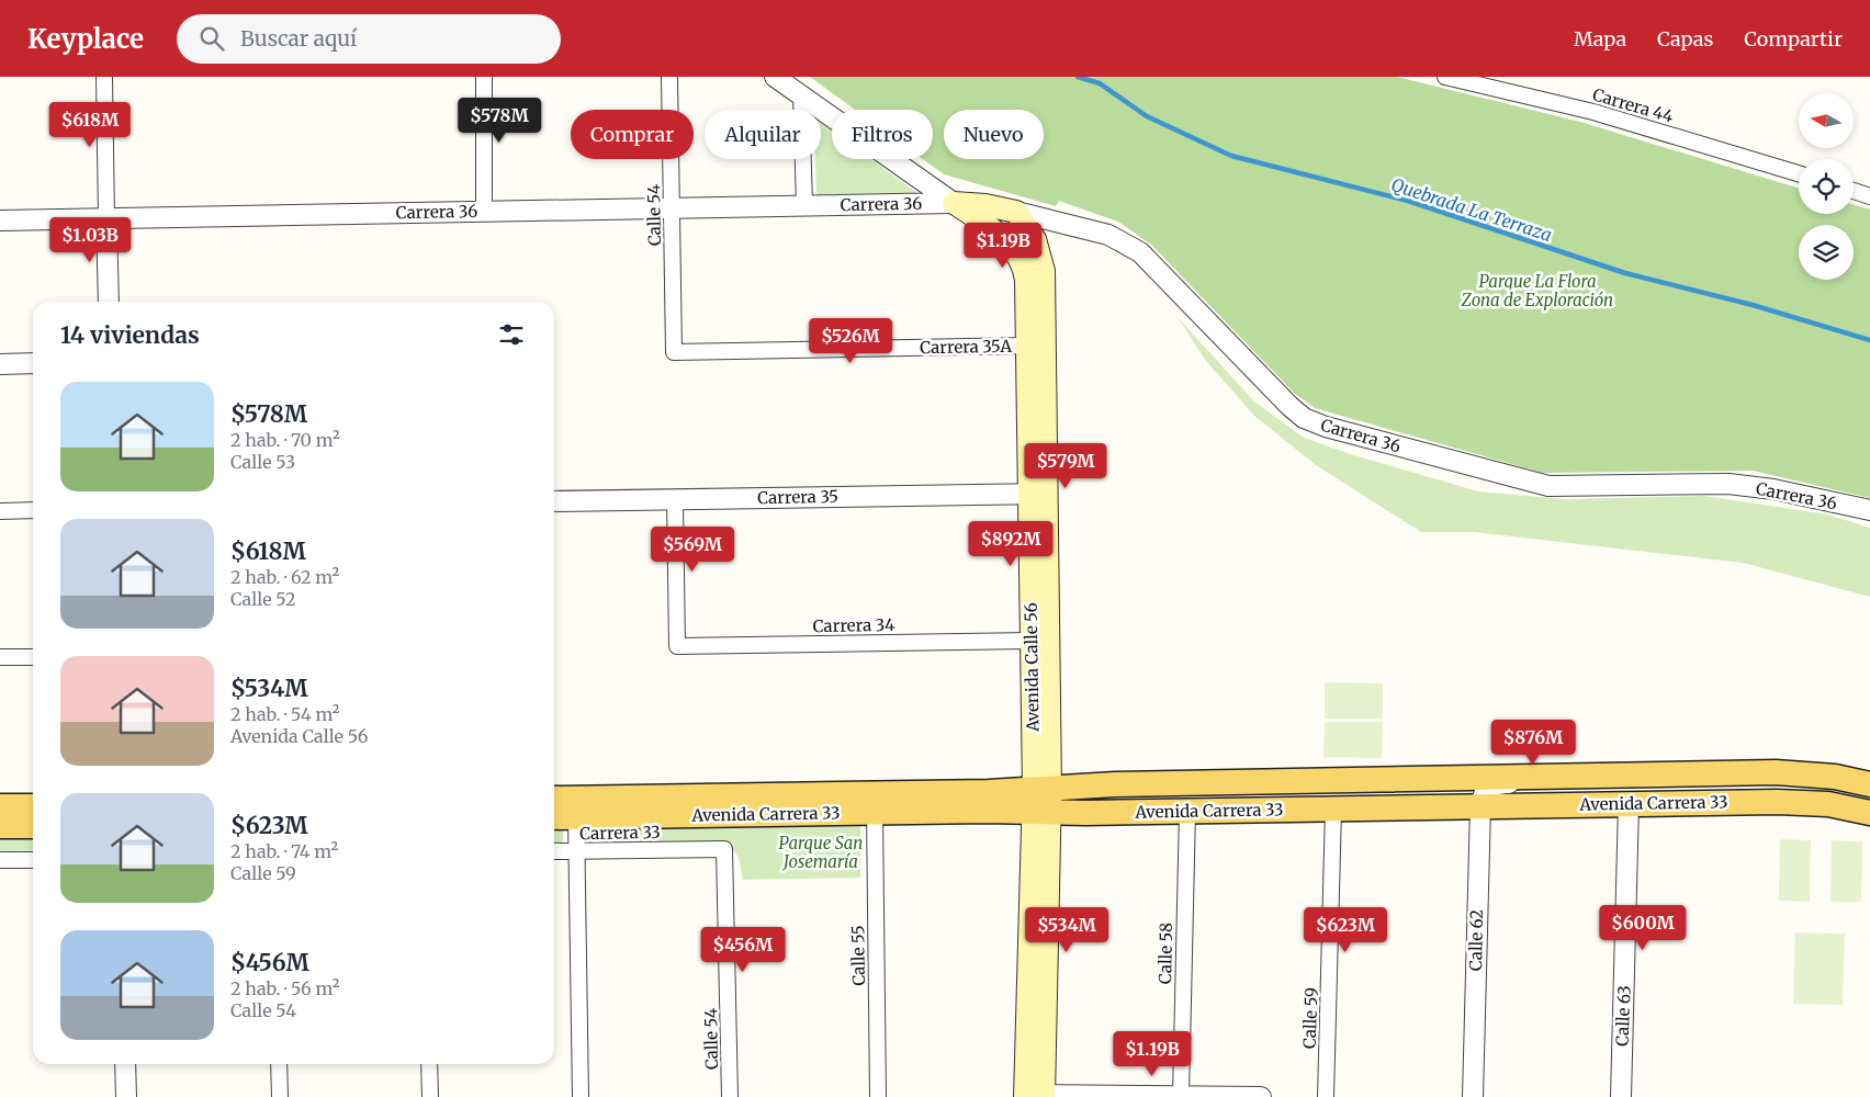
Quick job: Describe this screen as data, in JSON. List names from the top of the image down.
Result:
{
  "streets": {
    "main road": ["Carrera 36", "Avenida Calle 56", "Avenida Carrera 33"],
    "street": [
      "Carrera 44",
      "Calle 54",
      "Carrera 35A",
      "Carrera 35",
      "Carrera 34",
      "Carrera 33",
      "Calle 62",
      "Calle 58",
      "Calle 55",
      "Calle 63",
      "Calle 59"
    ]
  },
  "crossings": [
    ["Carrera 36", "Calle 54"],
    ["Carrera 36", "Avenida Calle 56"],
    ["Calle 54", "Carrera 35A"],
    ["Calle 54", "Carrera 33"],
    ["Carrera 35A", "Avenida Calle 56"],
    ["Carrera 35", "Carrera 34"],
    ["Carrera 35", "Avenida Calle 56"],
    ["Carrera 34", "Avenida Calle 56"],
    ["Avenida Calle 56", "Avenida Carrera 33"],
    ["Avenida Carrera 33", "Calle 62"],
    ["Avenida Carrera 33", "Calle 58"],
    ["Avenida Carrera 33", "Calle 55"],
    ["Avenida Carrera 33", "Calle 63"],
    ["Avenida Carrera 33", "Calle 59"]
  ],
  "water": ["Quebrada La Terraza"],
  "parks": ["Parque La Flora Zona de Exploración", "Parque San Josemaría"],
  "north": "left",
  "page": {
    "header": "Keyplace",
    "search": "Buscar aquí",
    "nav": ["Mapa", "Capas", "Compartir"],
    "price": [
      "$578M",
      "$618M",
      "$1.03B",
      "$1.19B",
      "$526M",
      "$579M",
      "$892M",
      "$569M",
      "$876M",
      "$600M",
      "$534M",
      "$623M",
      "$456M",
      "$1.19B"
    ],
    "chip": [
      "Comprar",
      "Alquilar",
      "Filtros",
      "Nuevo"
    ],
    "heading": "14 viviendas",
    "list": [
      {
        "name": "$578M",
        "note": "2 hab. · 70 m² · Calle 53"
      },
      {
        "name": "$618M",
        "note": "2 hab. · 62 m² · Calle 52"
      },
      {
        "name": "$534M",
        "note": "2 hab. · 54 m² · Avenida Calle 56"
      },
      {
        "name": "$623M",
        "note": "2 hab. · 74 m² · Calle 59"
      },
      {
        "name": "$456M",
        "note": "2 hab. · 56 m² · Calle 54"
      }
    ]
  }
}
